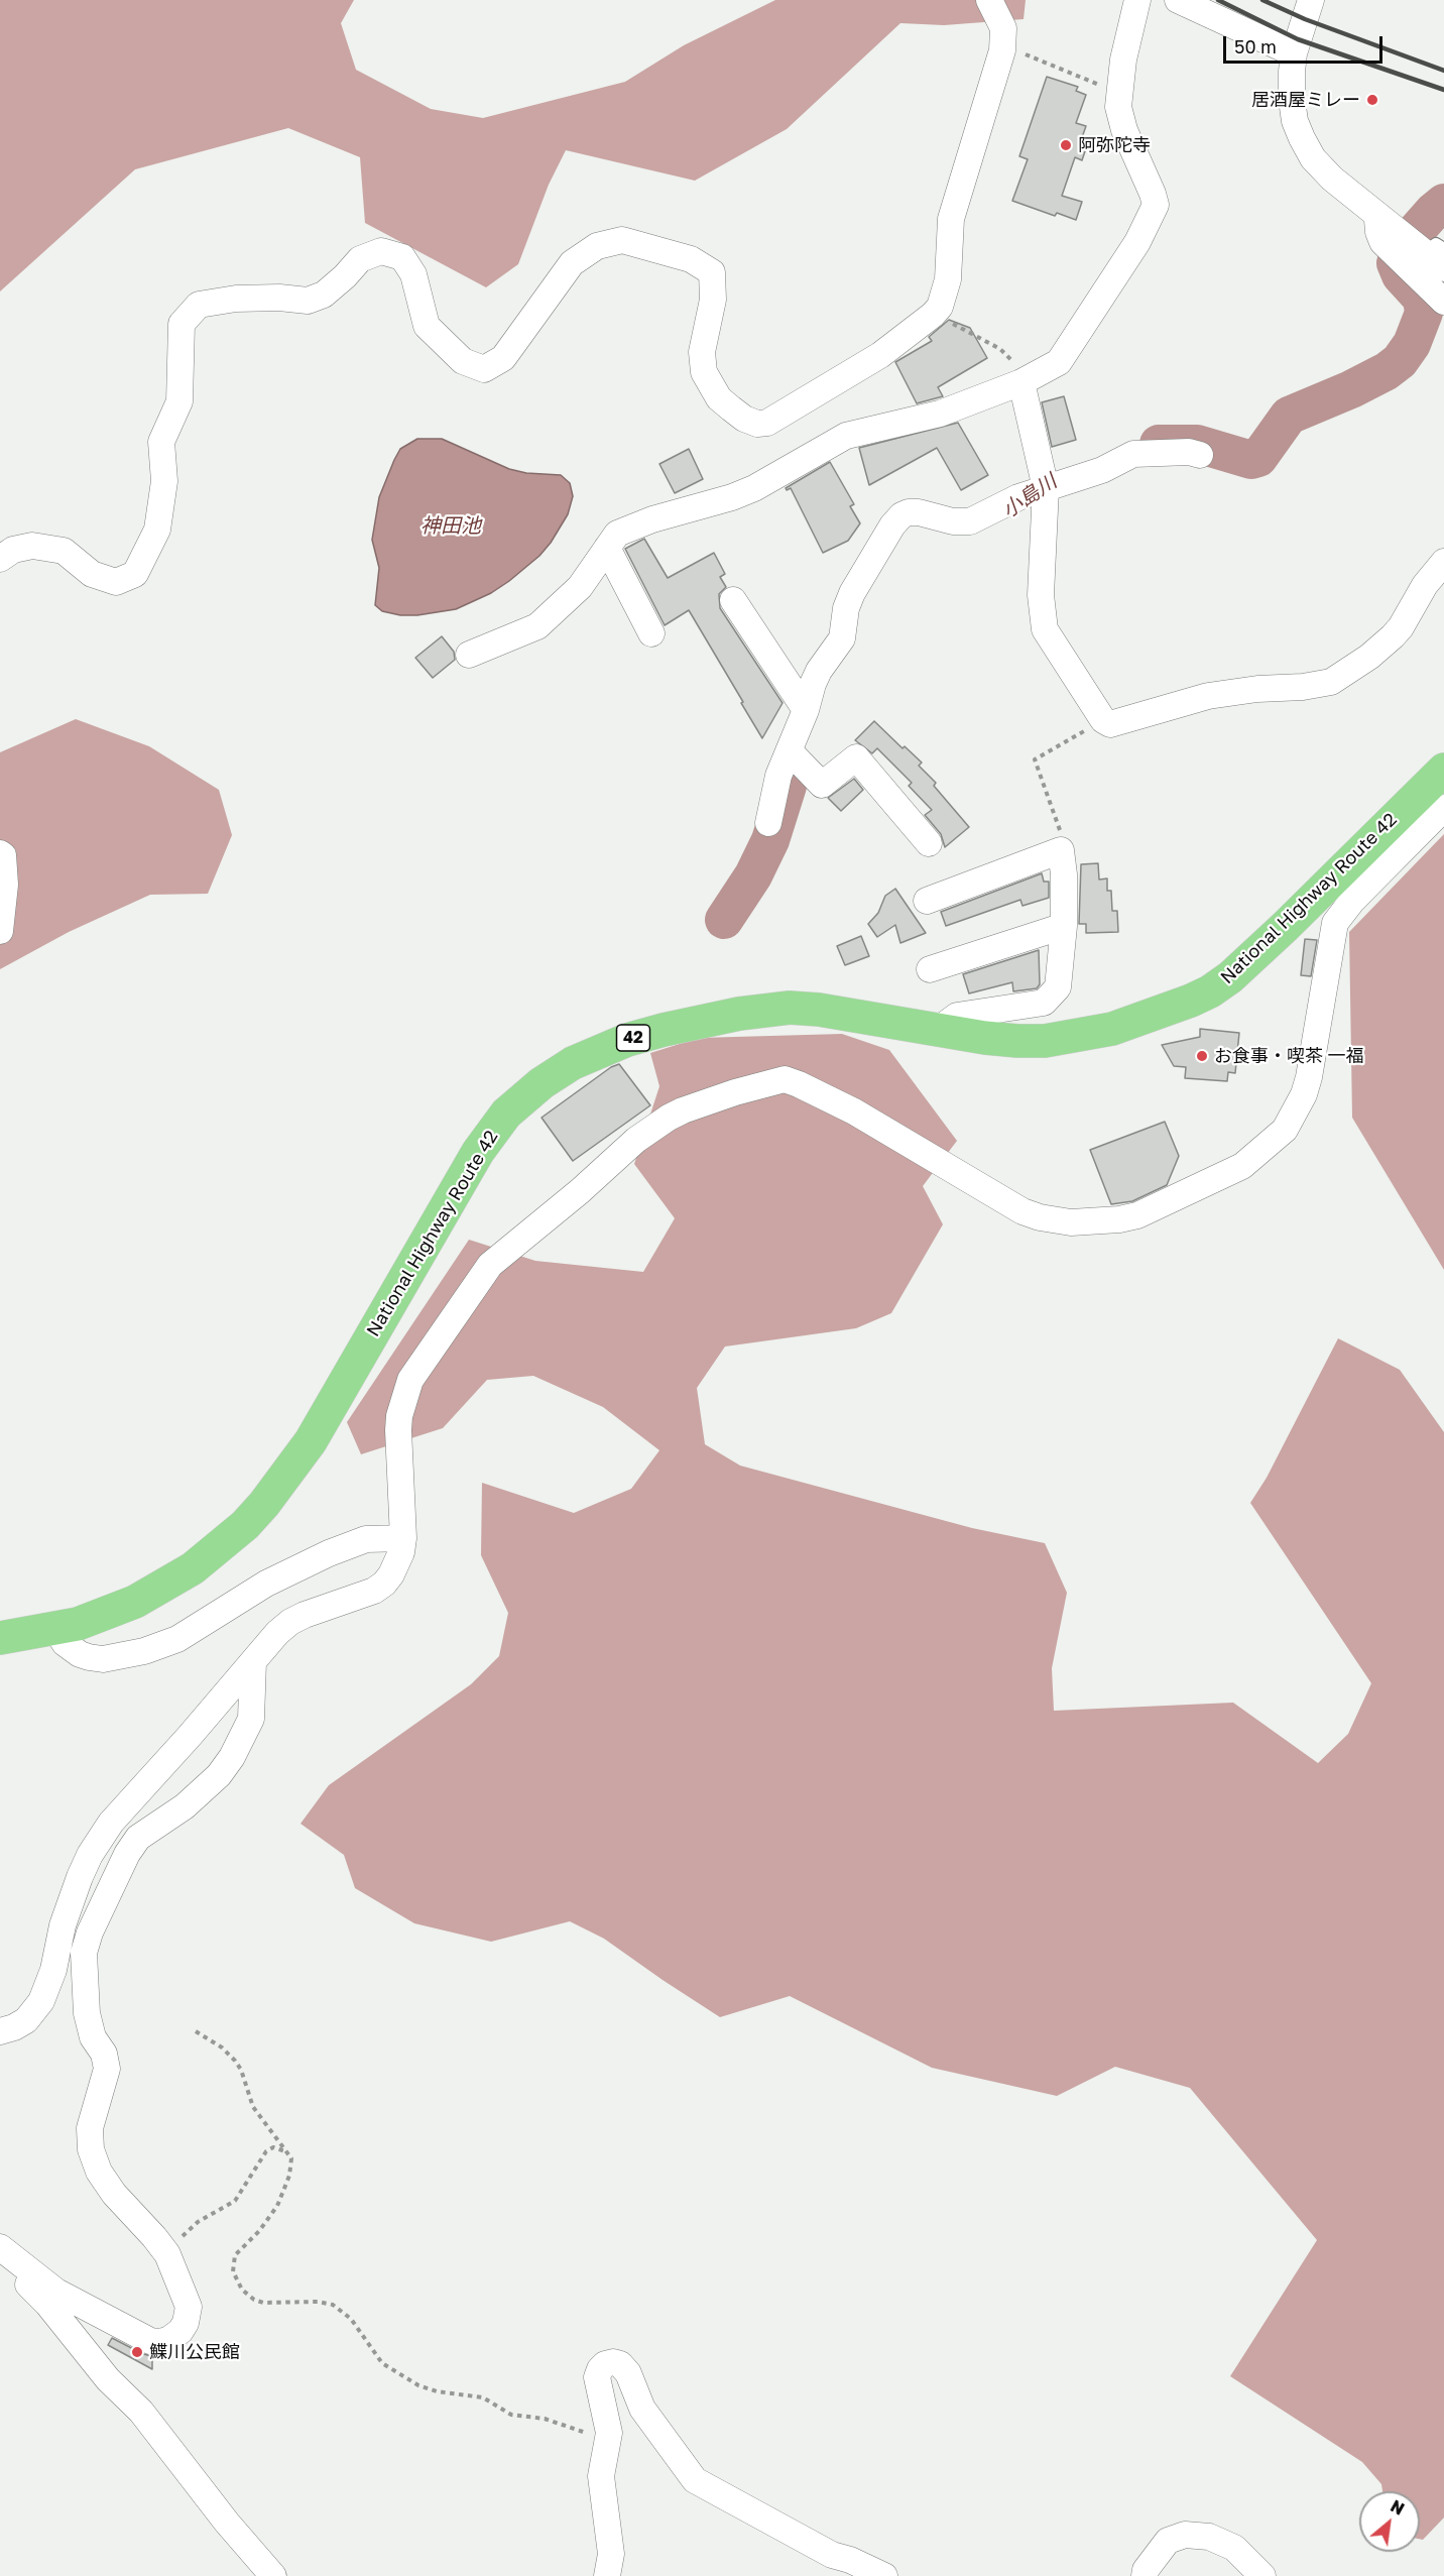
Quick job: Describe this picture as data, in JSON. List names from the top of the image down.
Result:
{
  "streets": {
    "highway": ["National Highway Route 42", "42"]
  },
  "water": ["小島川", "神田池"],
  "places": [
    "居酒屋ミレー",
    "阿弥陀寺",
    "お食事・喫茶 一福",
    "鰈川公民館"
  ],
  "scale_bar": "50 m",
  "north": "top right"
}
